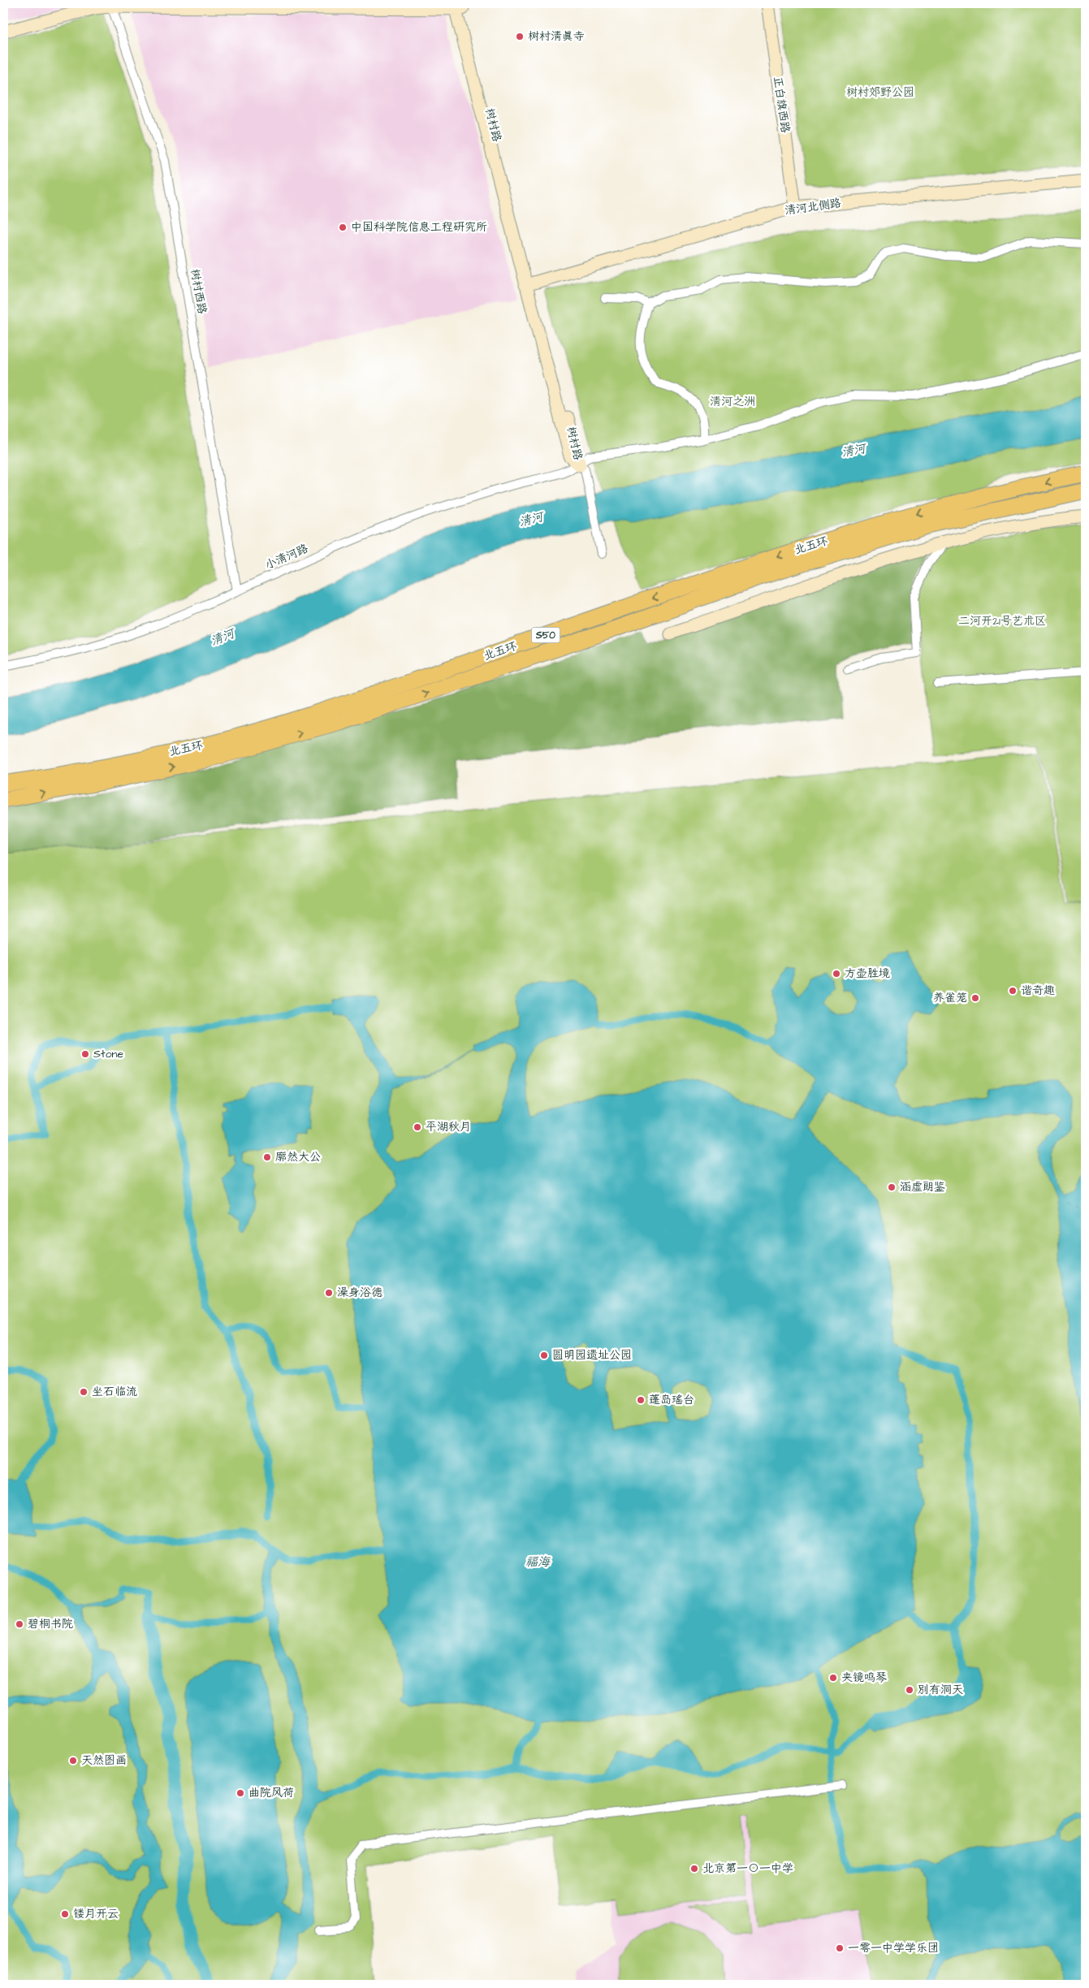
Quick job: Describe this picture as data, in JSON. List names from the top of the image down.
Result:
{
  "streets": {
    "highway": ["北五环", "S50"],
    "street": [
      "正白旗西路",
      "树村路",
      "清河北侧路",
      "树村西路",
      "小清河路"
    ]
  },
  "crossings": [
    ["正白旗西路", "清河北侧路"],
    ["树村路", "清河北侧路"],
    ["树村路", "小清河路"],
    ["树村西路", "小清河路"]
  ],
  "water": ["清河", "福海"],
  "parks": ["树村郊野公园", "清河之洲", "二河开21号艺术区"],
  "places": [
    "树村清真寺",
    "中国科学院信息工程研究所",
    "方壶胜境",
    "谐奇趣",
    "养雀笼",
    "Stone",
    "平湖秋月",
    "廓然大公",
    "涵虚朗鉴",
    "澡身浴德",
    "圆明园遗址公园",
    "坐石临流",
    "蓬岛瑶台",
    "碧桐书院",
    "夹镜鸣琴",
    "别有洞天",
    "天然图画",
    "曲院风荷",
    "北京第一〇一中学",
    "镂月开云",
    "一零一中学学乐团"
  ]
}
